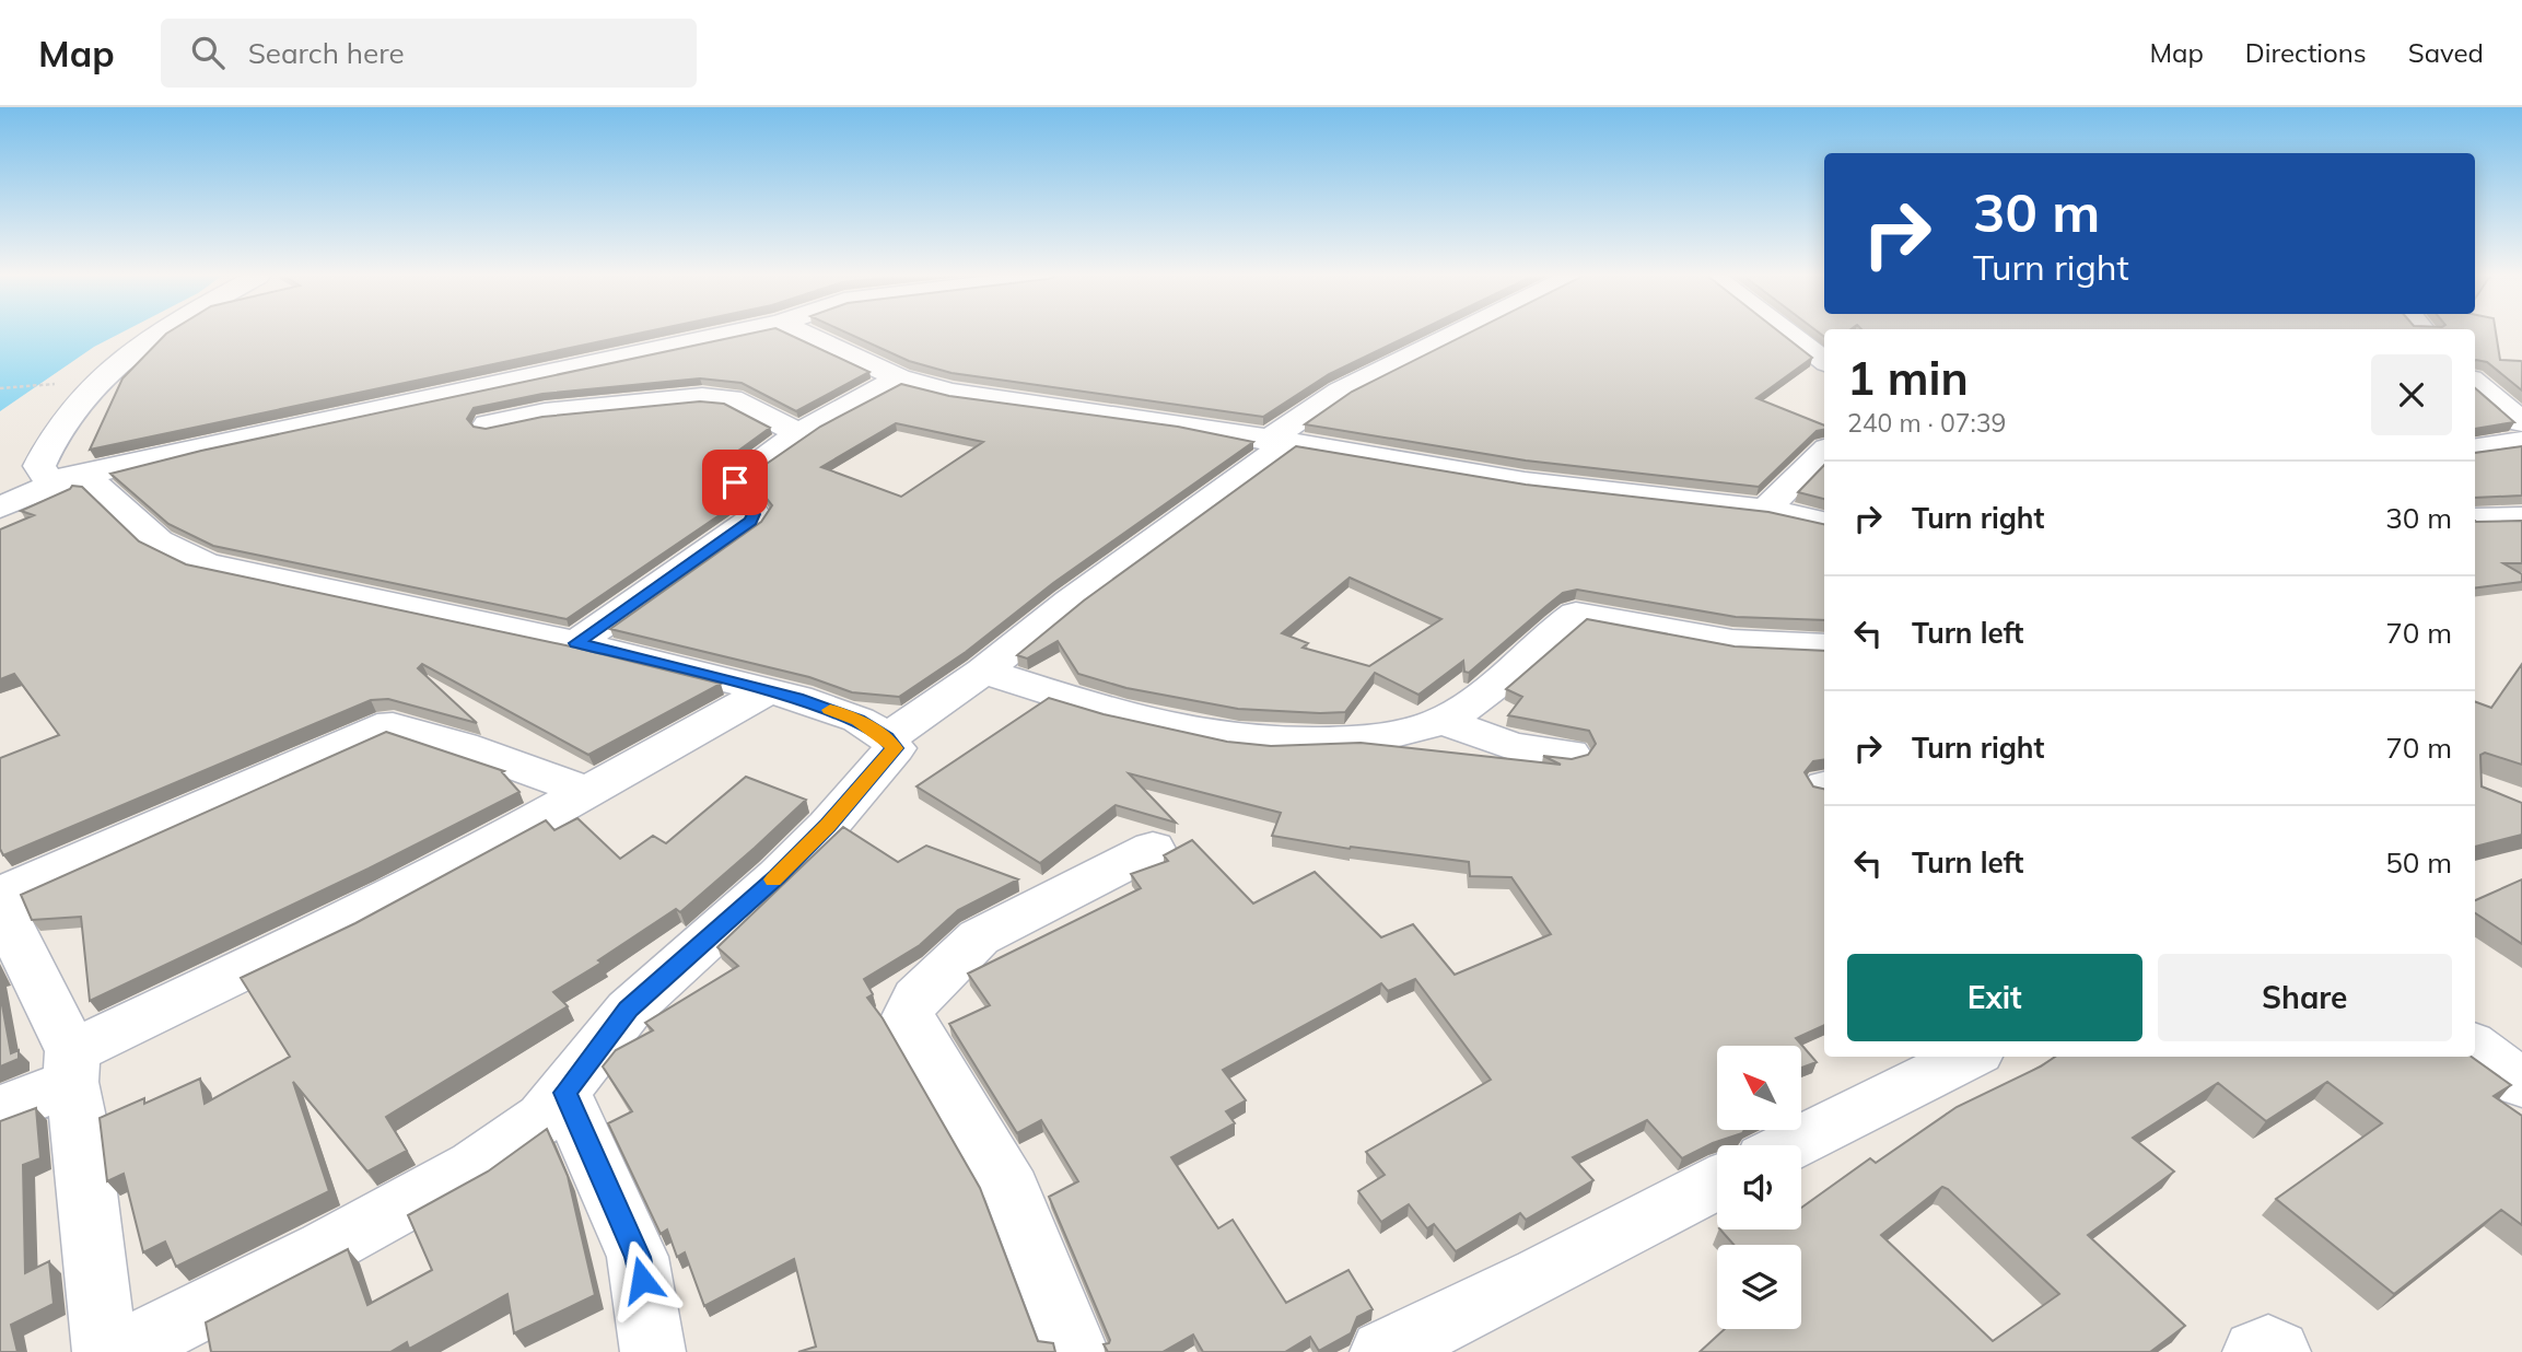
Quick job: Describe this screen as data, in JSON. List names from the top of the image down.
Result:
{
  "north": "top left",
  "page": {
    "header": "Map",
    "search": "Search here",
    "nav": ["Map", "Directions", "Saved"],
    "turn": ["30 m", "Turn right"],
    "heading": ["1 min", "240 m · 07:39"],
    "list": [
      {
        "name": "Turn right",
        "value": "30 m"
      },
      {
        "name": "Turn left",
        "value": "70 m"
      },
      {
        "name": "Turn right",
        "value": "70 m"
      },
      {
        "name": "Turn left",
        "value": "50 m"
      }
    ],
    "buttons": ["Exit", "Share"]
  }
}
